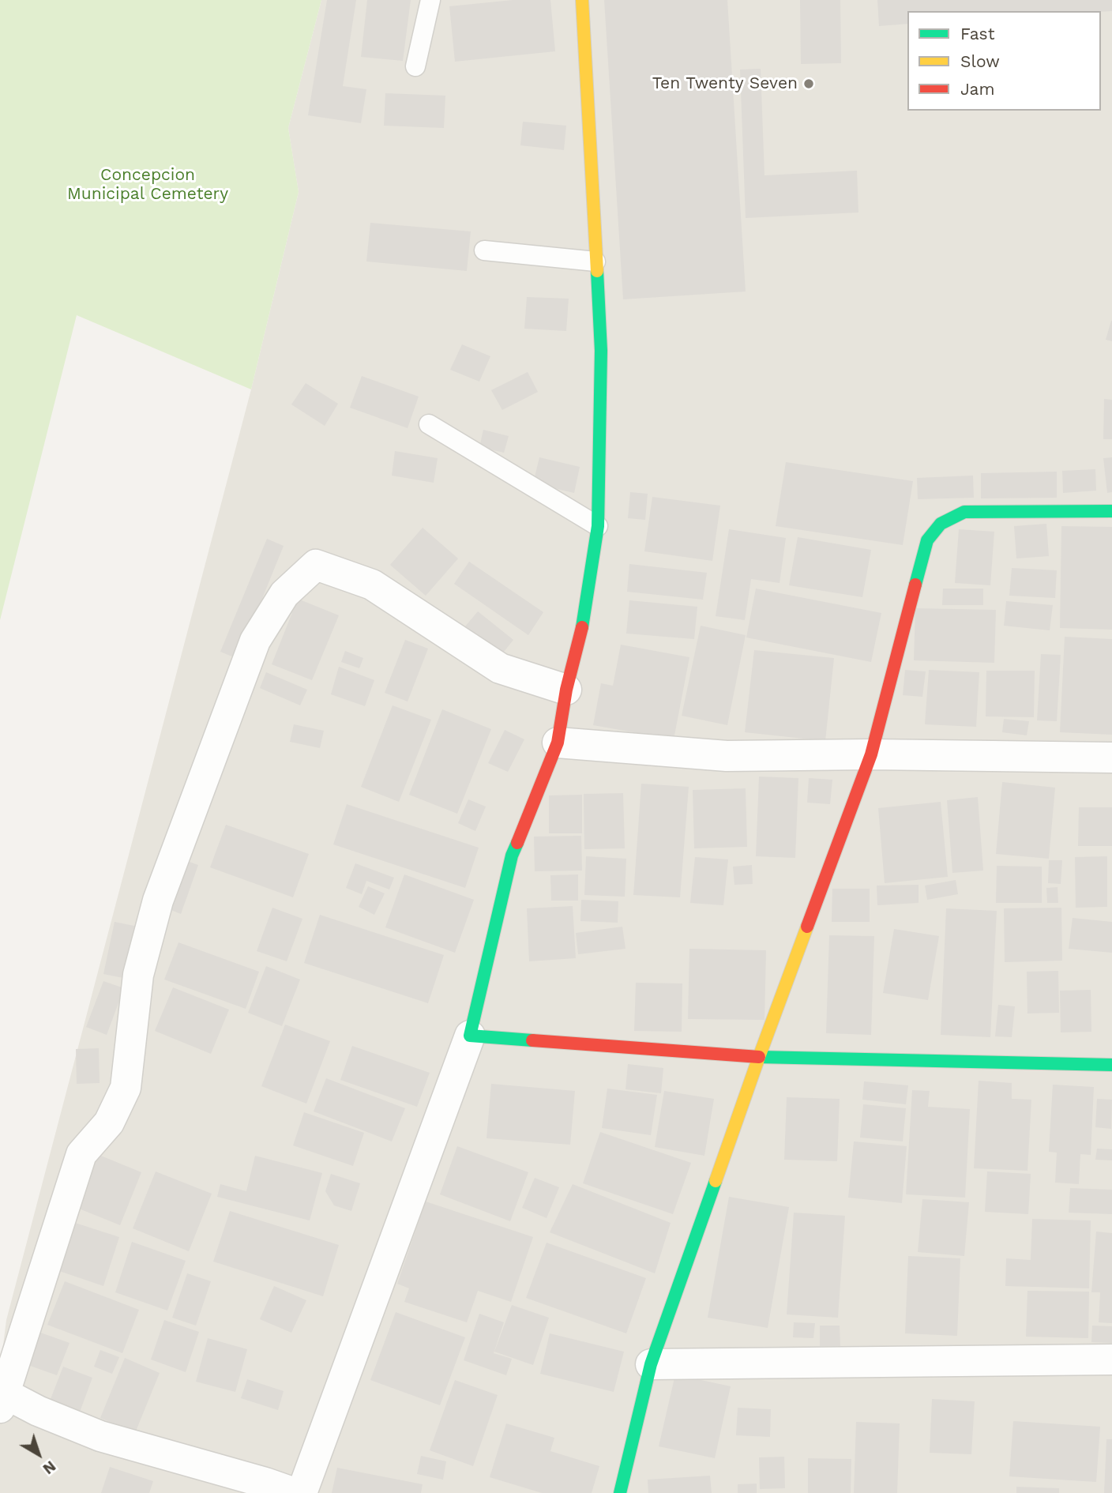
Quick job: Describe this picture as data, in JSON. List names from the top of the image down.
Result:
{
  "parks": ["Concepcion Municipal Cemetery"],
  "places": ["Ten Twenty Seven"],
  "legend": ["Fast", "Slow", "Jam"],
  "north": "bottom right"
}
